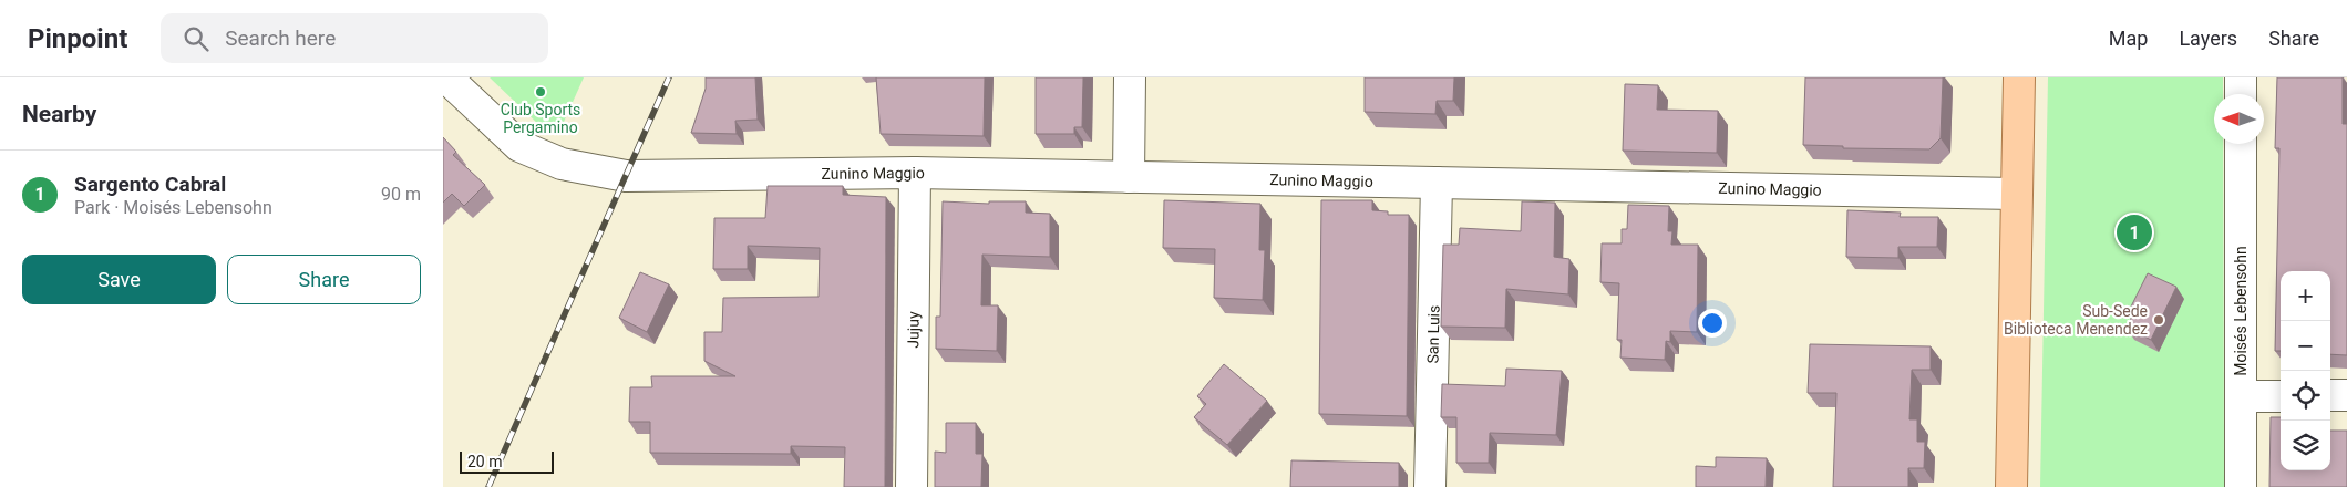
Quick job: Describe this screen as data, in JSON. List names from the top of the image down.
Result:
{
  "streets": {
    "street": [
      "Zunino Maggio",
      "Moisés Lebensohn",
      "Jujuy",
      "San Luis"
    ]
  },
  "crossings": [
    ["Zunino Maggio", "Jujuy"],
    ["Zunino Maggio", "San Luis"]
  ],
  "places": ["Club Sports Pergamino", "Sub-Sede Biblioteca Menendez"],
  "scale_bar": "20 m",
  "north": "left",
  "page": {
    "header": "Pinpoint",
    "search": "Search here",
    "nav": ["Map", "Layers", "Share"],
    "heading": "Nearby",
    "list": [
      {
        "mark": "1",
        "name": "Sargento Cabral",
        "note": "Park · Moisés Lebensohn",
        "value": "90 m"
      }
    ],
    "pins": "1",
    "buttons": ["Save", "Share"],
    "map_buttons": ["+", "−"],
    "scale": "20 m"
  }
}
